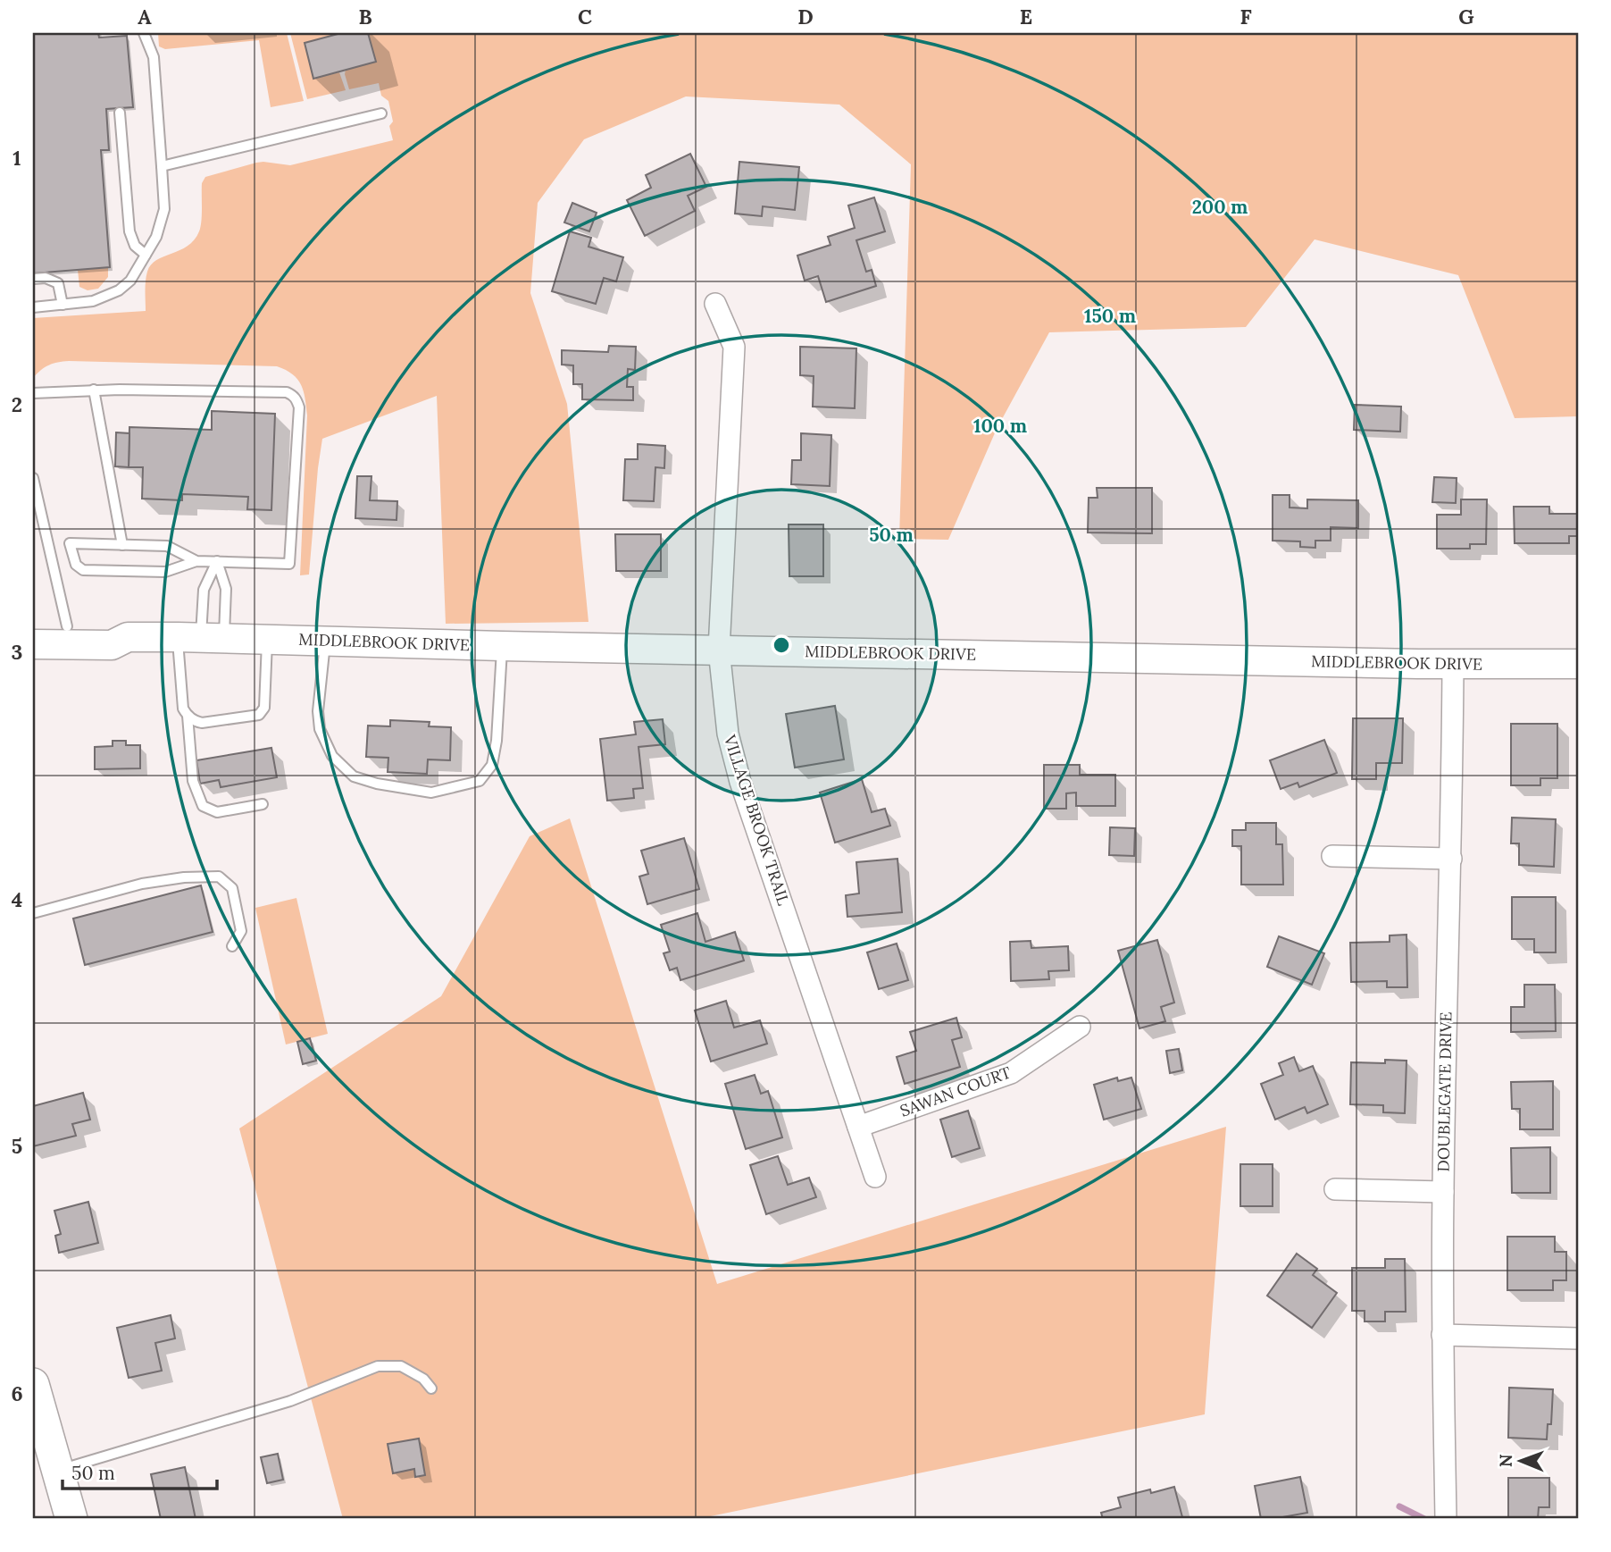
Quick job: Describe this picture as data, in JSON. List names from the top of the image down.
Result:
{
  "streets": {
    "street": [
      "MIDDLEBROOK DRIVE",
      "VILLAGE BROOK TRAIL",
      "SAWAN COURT",
      "DOUBLEGATE DRIVE"
    ]
  },
  "crossings": [
    ["MIDDLEBROOK DRIVE", "VILLAGE BROOK TRAIL"],
    ["MIDDLEBROOK DRIVE", "DOUBLEGATE DRIVE"],
    ["VILLAGE BROOK TRAIL", "SAWAN COURT"]
  ],
  "scale_bar": "50 m",
  "north": "left",
  "grid": {
    "columns": [
      "A",
      "B",
      "C",
      "D",
      "E",
      "F",
      "G"
    ],
    "rows": [
      "1",
      "2",
      "3",
      "4",
      "5",
      "6"
    ]
  },
  "rings": [
    "200 m",
    "150 m",
    "100 m",
    "50 m"
  ]
}
